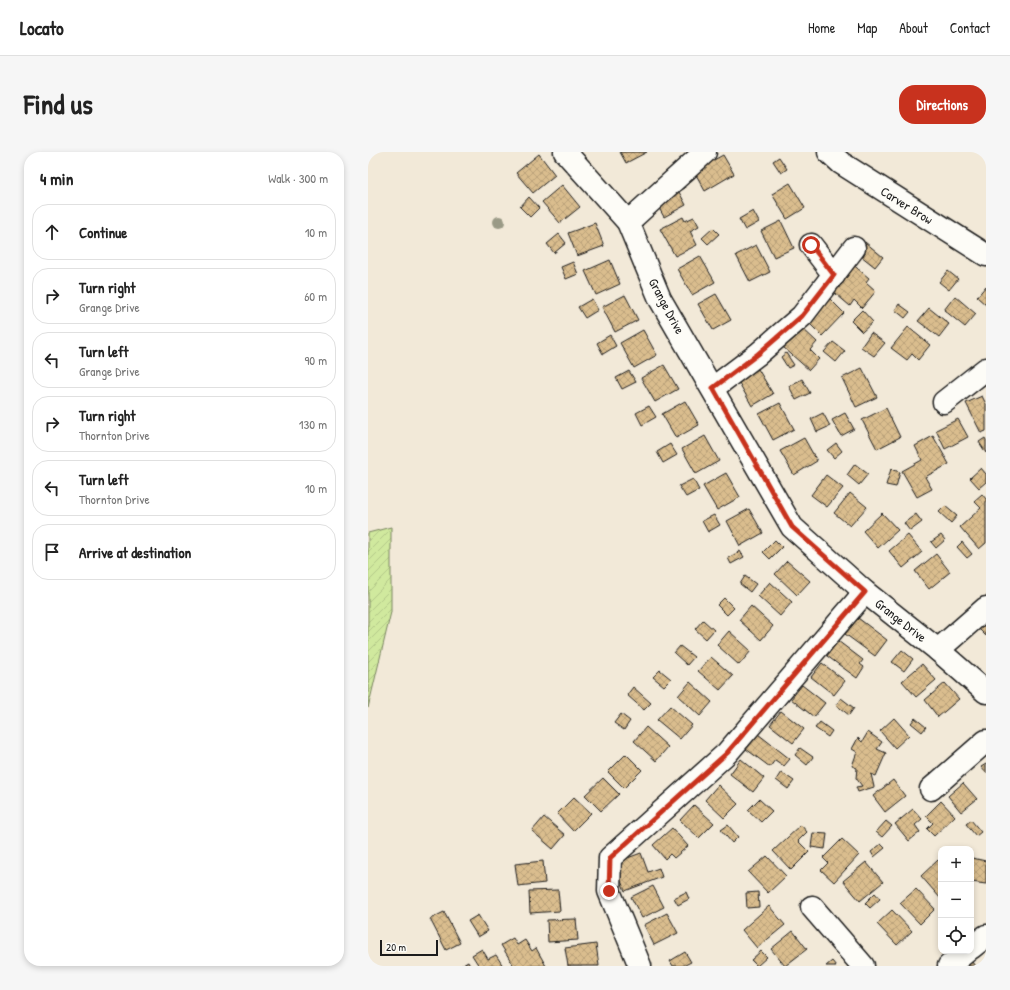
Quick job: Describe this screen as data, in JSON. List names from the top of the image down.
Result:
{
  "streets": {
    "street": ["Carver Brow", "Grange Drive"]
  },
  "scale_bar": "20 m",
  "page": {
    "header": "Locato",
    "nav": [
      "Home",
      "Map",
      "About",
      "Contact"
    ],
    "title": "Find us",
    "buttons": "Directions",
    "heading": ["4 min", "Walk · 300 m"],
    "list": [
      ["Continue", "10 m"],
      ["Turn right", "Grange Drive", "60 m"],
      ["Turn left", "Grange Drive", "90 m"],
      ["Turn right", "Thornton Drive", "130 m"],
      ["Turn left", "Thornton Drive", "10 m"],
      "Arrive at destination"
    ],
    "map_buttons": ["+", "−"],
    "scale": "20 m"
  }
}
